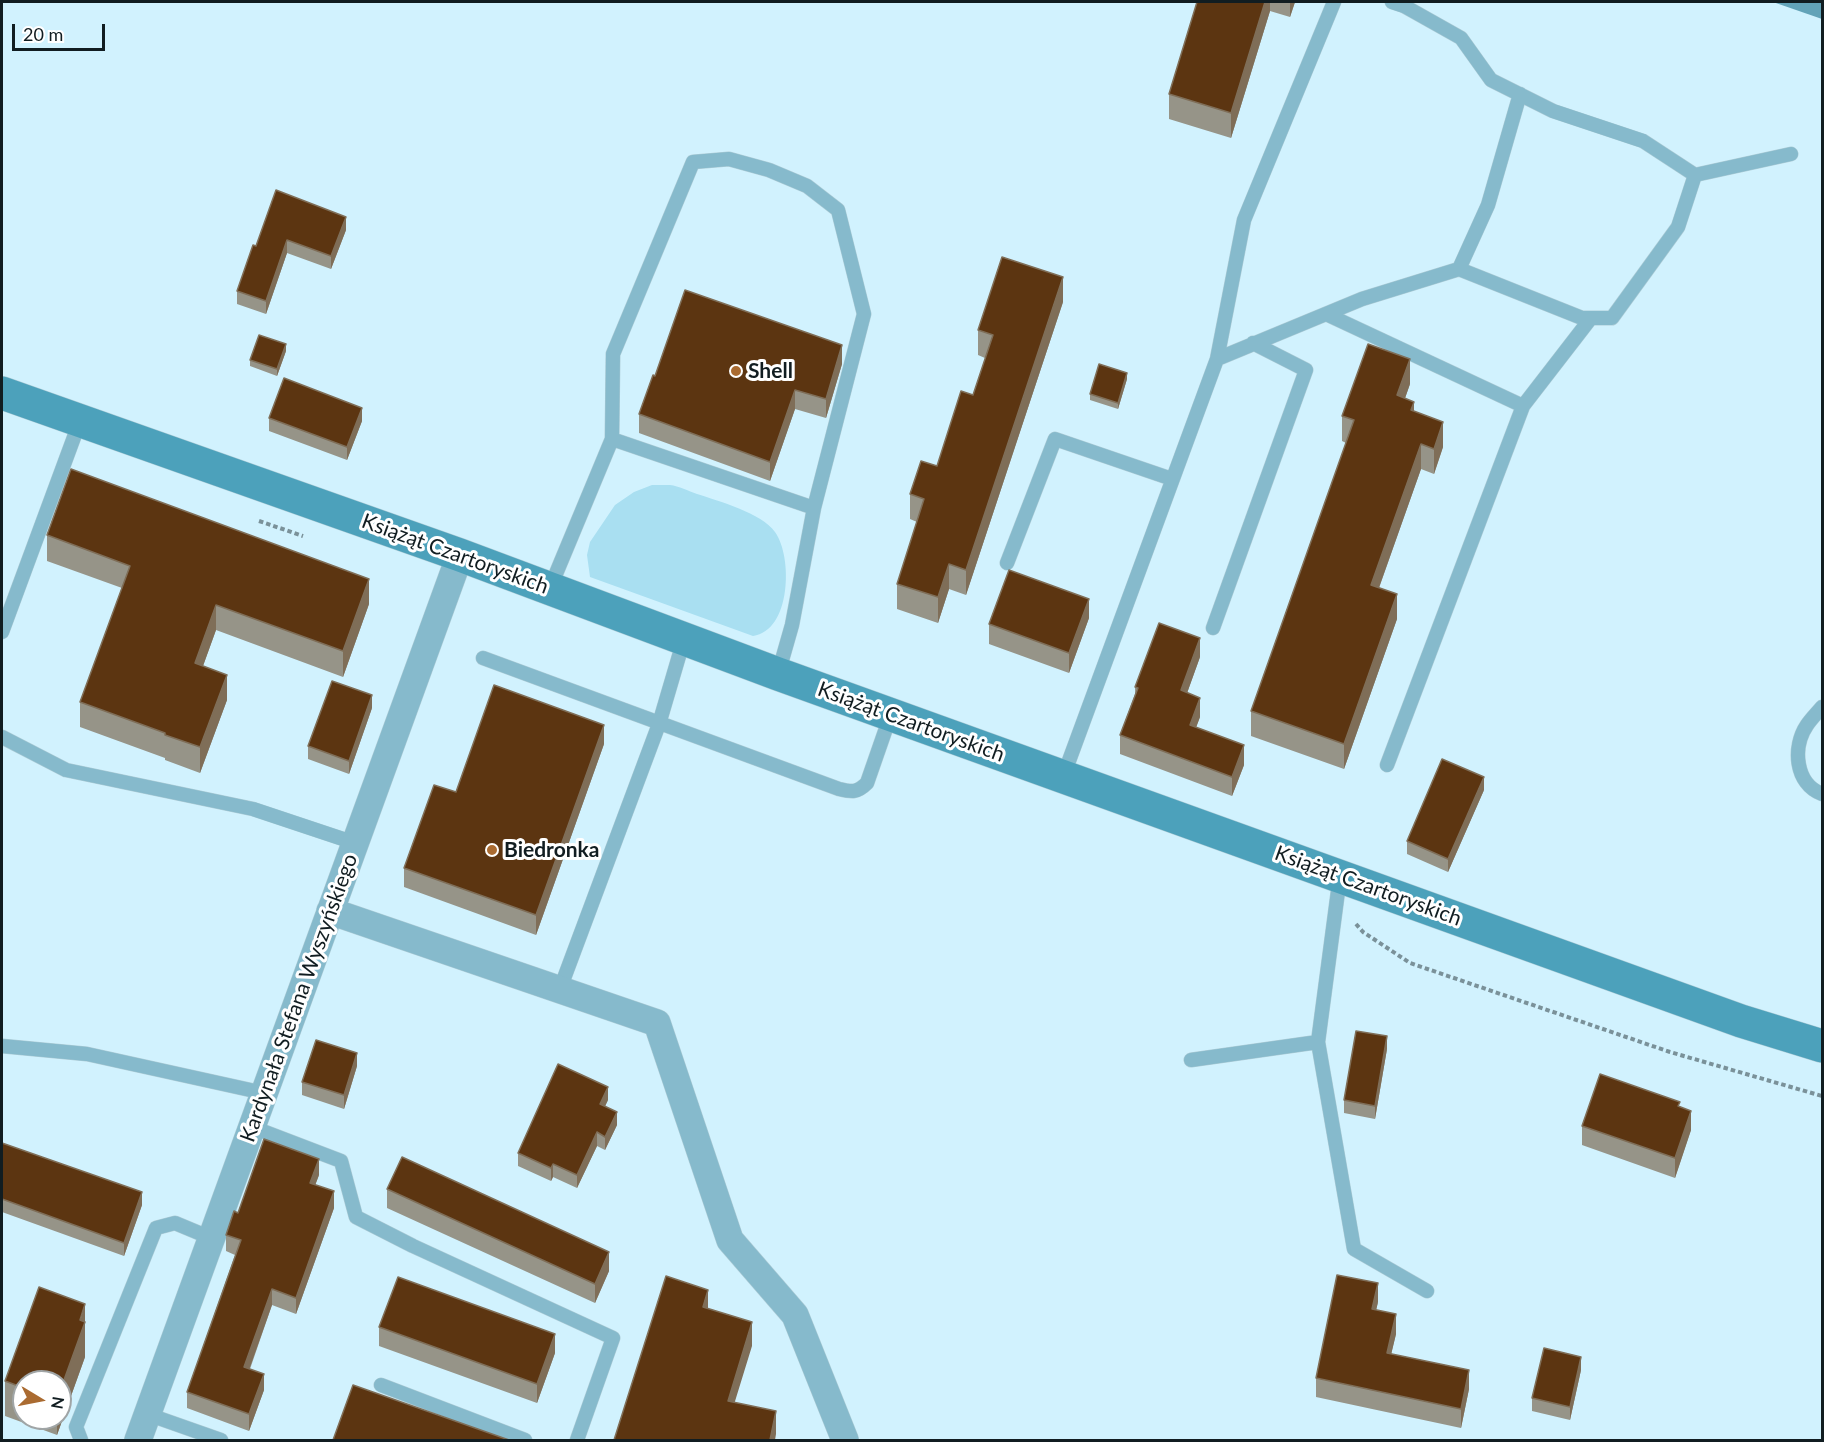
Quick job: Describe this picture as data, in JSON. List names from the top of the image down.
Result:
{
  "streets": {
    "main road": ["Książąt Czartoryskich"],
    "street": ["Kardynała Stefana Wyszyńskiego"]
  },
  "crossings": [
    ["Książąt Czartoryskich", "Kardynała Stefana Wyszyńskiego"]
  ],
  "places": ["Shell", "Biedronka"],
  "scale_bar": "20 m",
  "north": "right"
}
